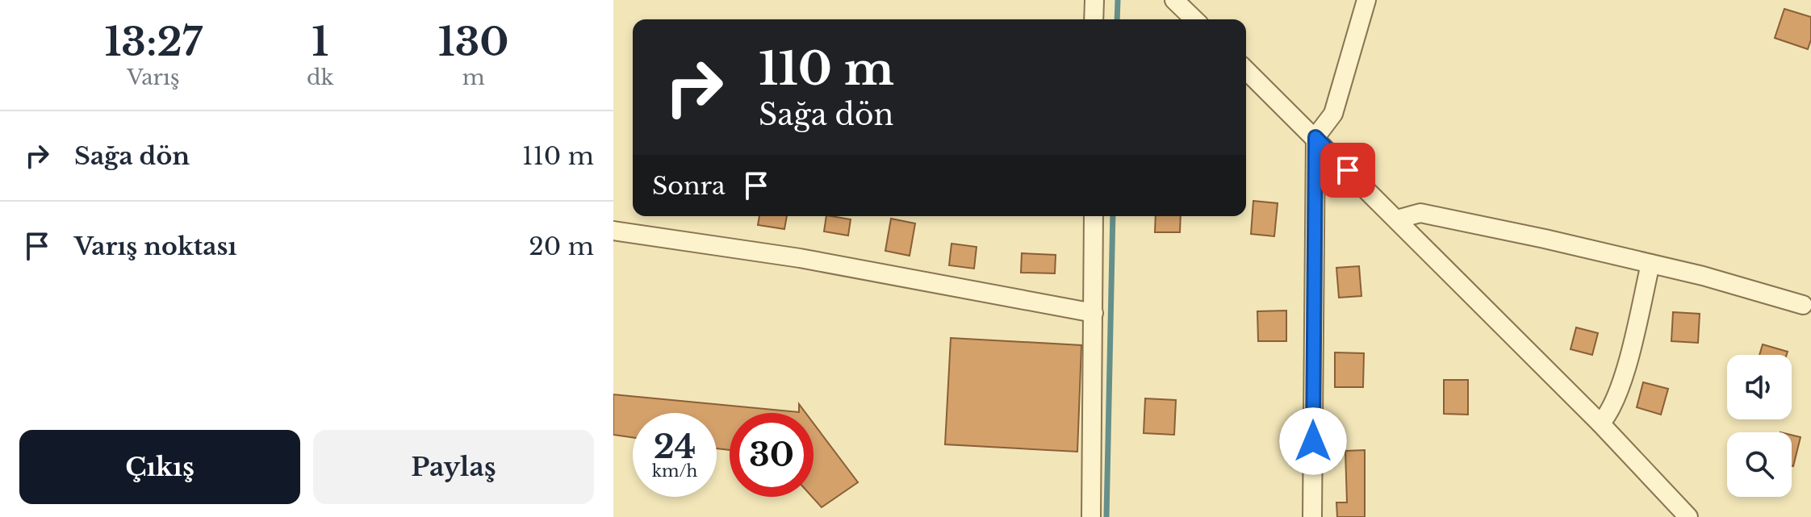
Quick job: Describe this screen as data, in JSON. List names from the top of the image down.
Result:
{
  "page": {
    "eta": [
      "13:27",
      "Varış",
      "1",
      "dk",
      "130",
      "m"
    ],
    "turn": ["110 m", "Sağa dön"],
    "list": [
      {
        "name": "Sağa dön",
        "value": "110 m"
      },
      {
        "name": "Varış noktası",
        "value": "20 m"
      }
    ],
    "then": "Sonra",
    "speed": "24 km/h",
    "limit": "30",
    "buttons": ["Çıkış", "Paylaş"]
  }
}
